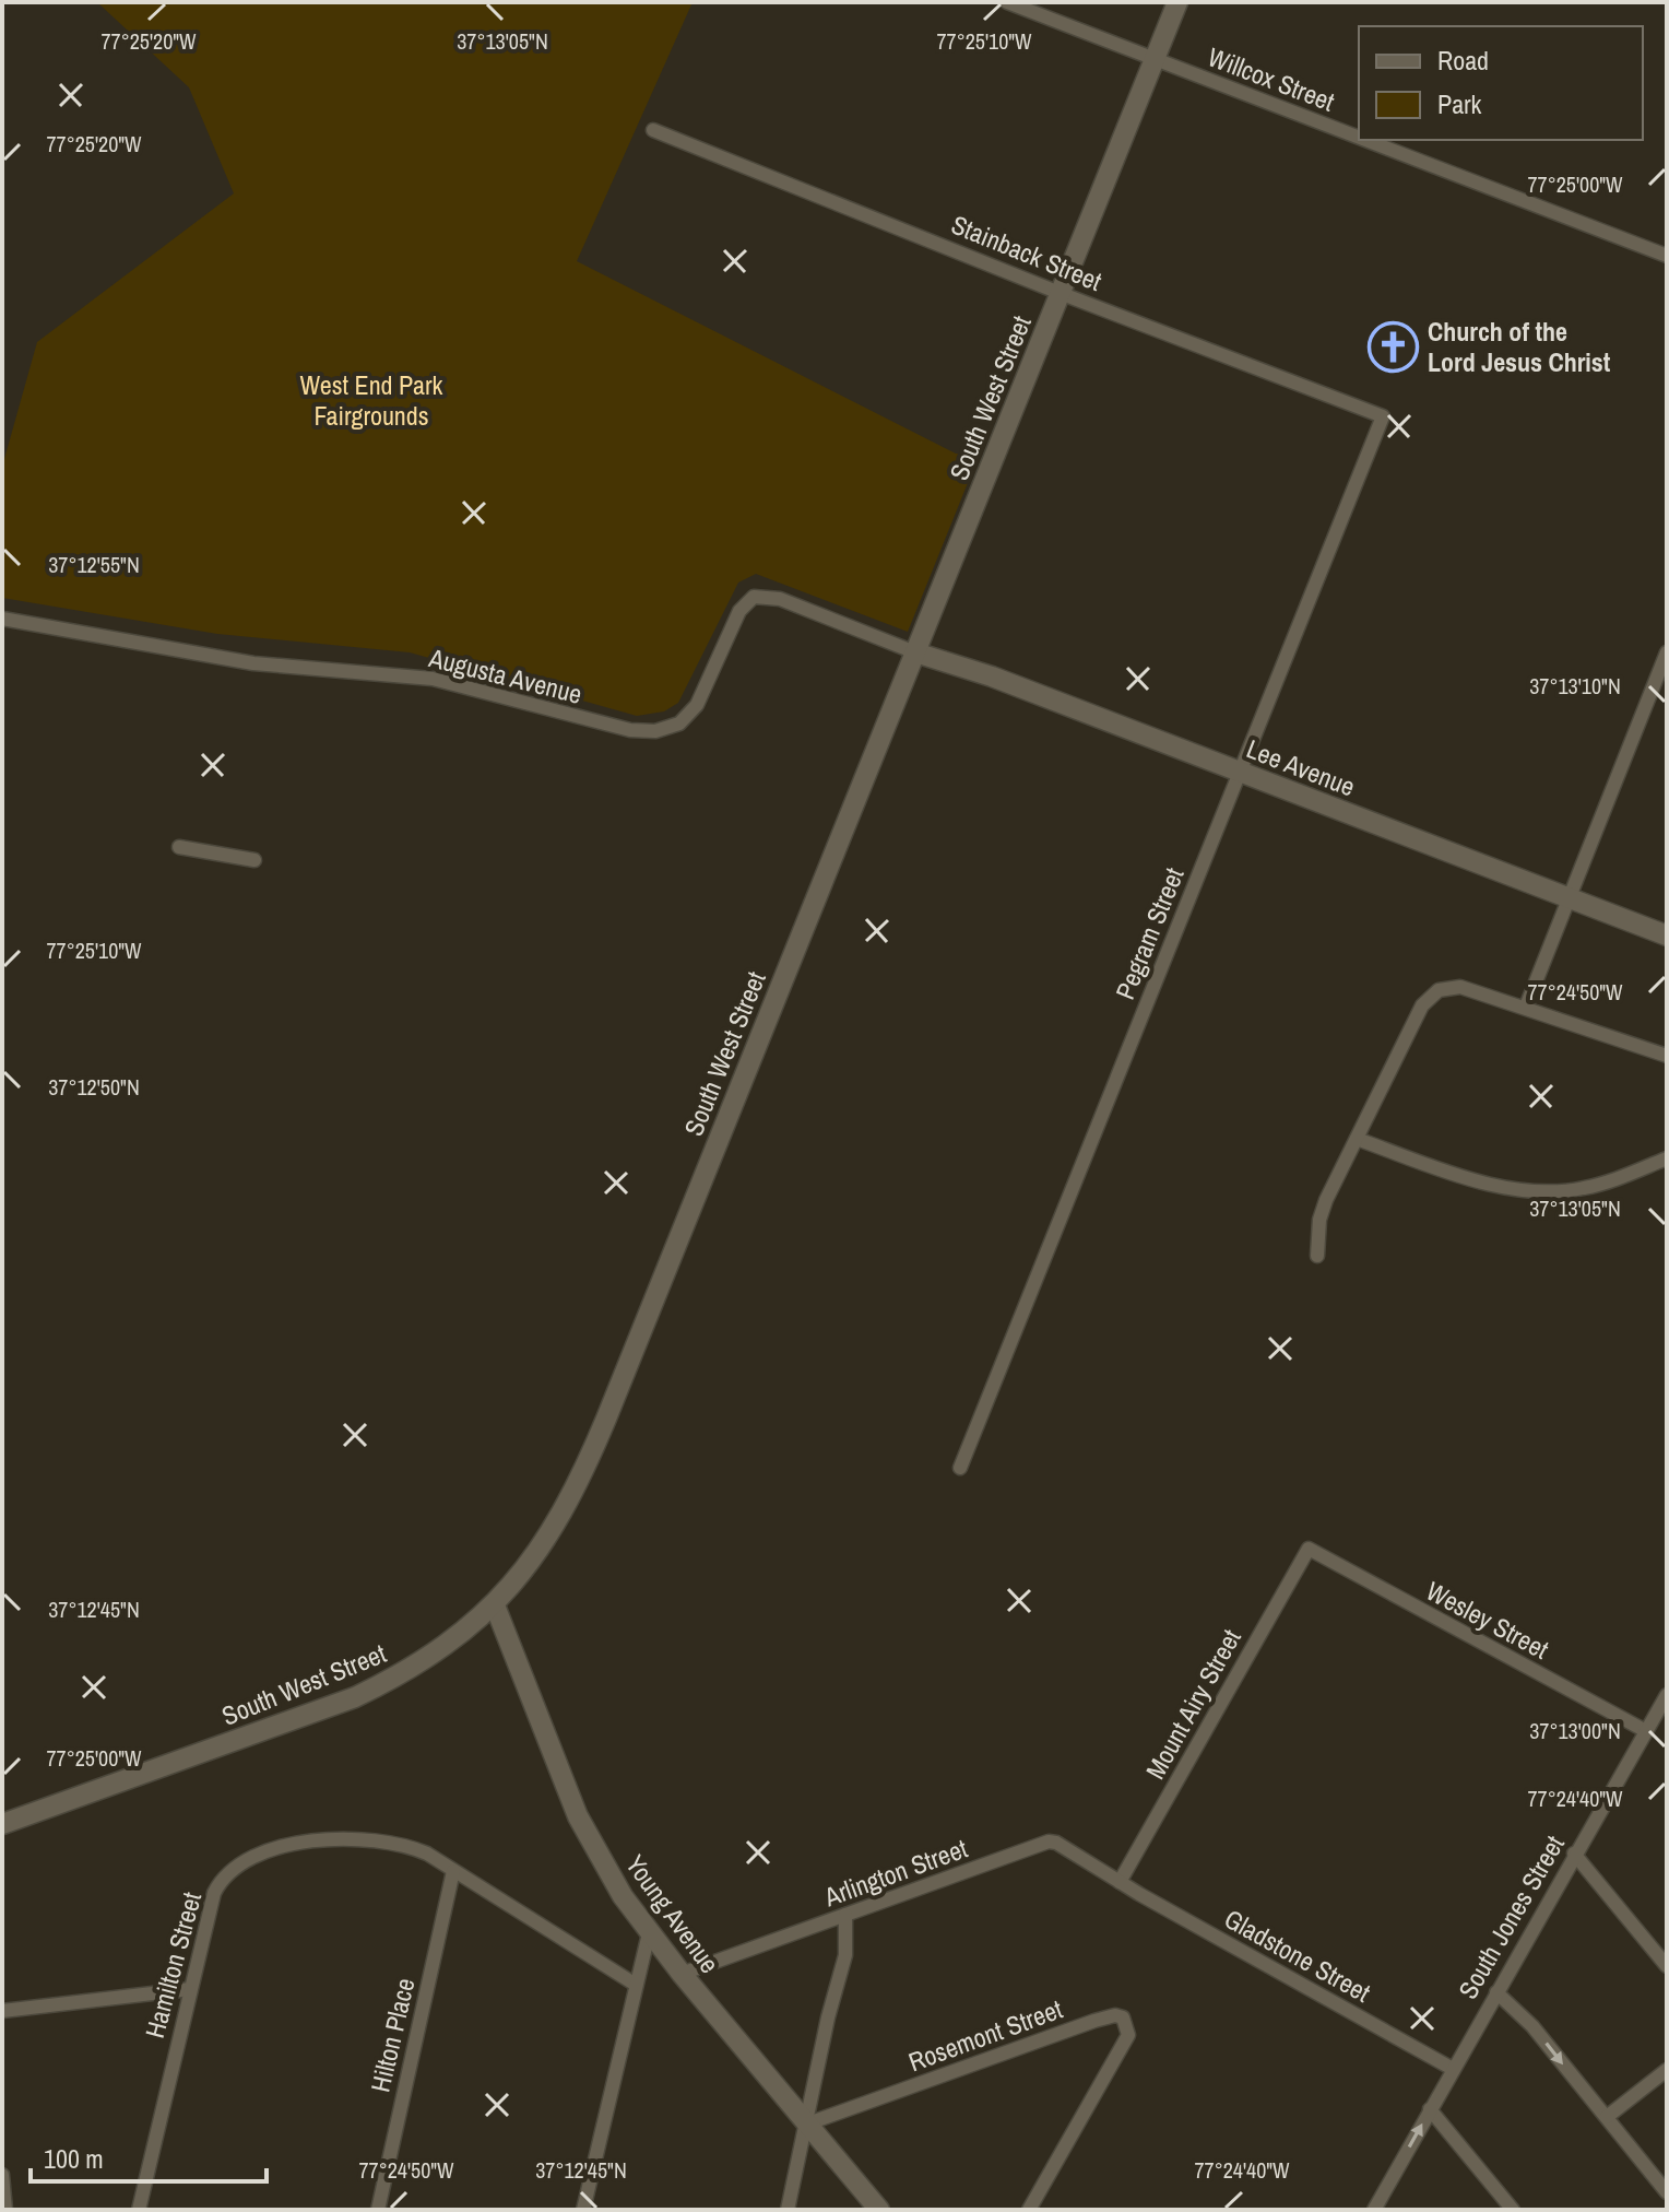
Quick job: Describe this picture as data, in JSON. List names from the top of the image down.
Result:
{
  "streets": {
    "street": [
      "Willcox Street",
      "Stainback Street",
      "South West Street",
      "Augusta Avenue",
      "Lee Avenue",
      "Pegram Street",
      "Wesley Street",
      "Mount Airy Street",
      "Arlington Street",
      "Young Avenue",
      "South Jones Street",
      "Gladstone Street",
      "Hamilton Street",
      "Hilton Place",
      "Rosemont Street"
    ]
  },
  "crossings": [
    ["Willcox Street", "South West Street"],
    ["Stainback Street", "South West Street"],
    ["Stainback Street", "Pegram Street"],
    ["South West Street", "Augusta Avenue"],
    ["South West Street", "Lee Avenue"],
    ["South West Street", "Young Avenue"],
    ["Augusta Avenue", "Lee Avenue"],
    ["Lee Avenue", "Pegram Street"],
    ["Wesley Street", "Mount Airy Street"],
    ["Wesley Street", "South Jones Street"],
    ["Mount Airy Street", "Arlington Street"],
    ["Mount Airy Street", "Gladstone Street"],
    ["Arlington Street", "Young Avenue"],
    ["Arlington Street", "Gladstone Street"],
    ["Young Avenue", "Rosemont Street"],
    ["South Jones Street", "Gladstone Street"],
    ["Hamilton Street", "Hilton Place"]
  ],
  "parks": ["West End Park Fairgrounds"],
  "places": {
    "church": ["Church of the Lord Jesus Christ"]
  },
  "legend": ["Road", "Park"],
  "scale_bar": "100 m",
  "coordinates": [
    "77°25'20\"W",
    "77°25'10\"W",
    "37°13'05\"N",
    "77°25'00\"W",
    "37°12'55\"N",
    "37°13'10\"N",
    "77°24'50\"W",
    "37°12'50\"N",
    "37°12'45\"N",
    "37°13'00\"N",
    "77°24'40\"W"
  ]
}
